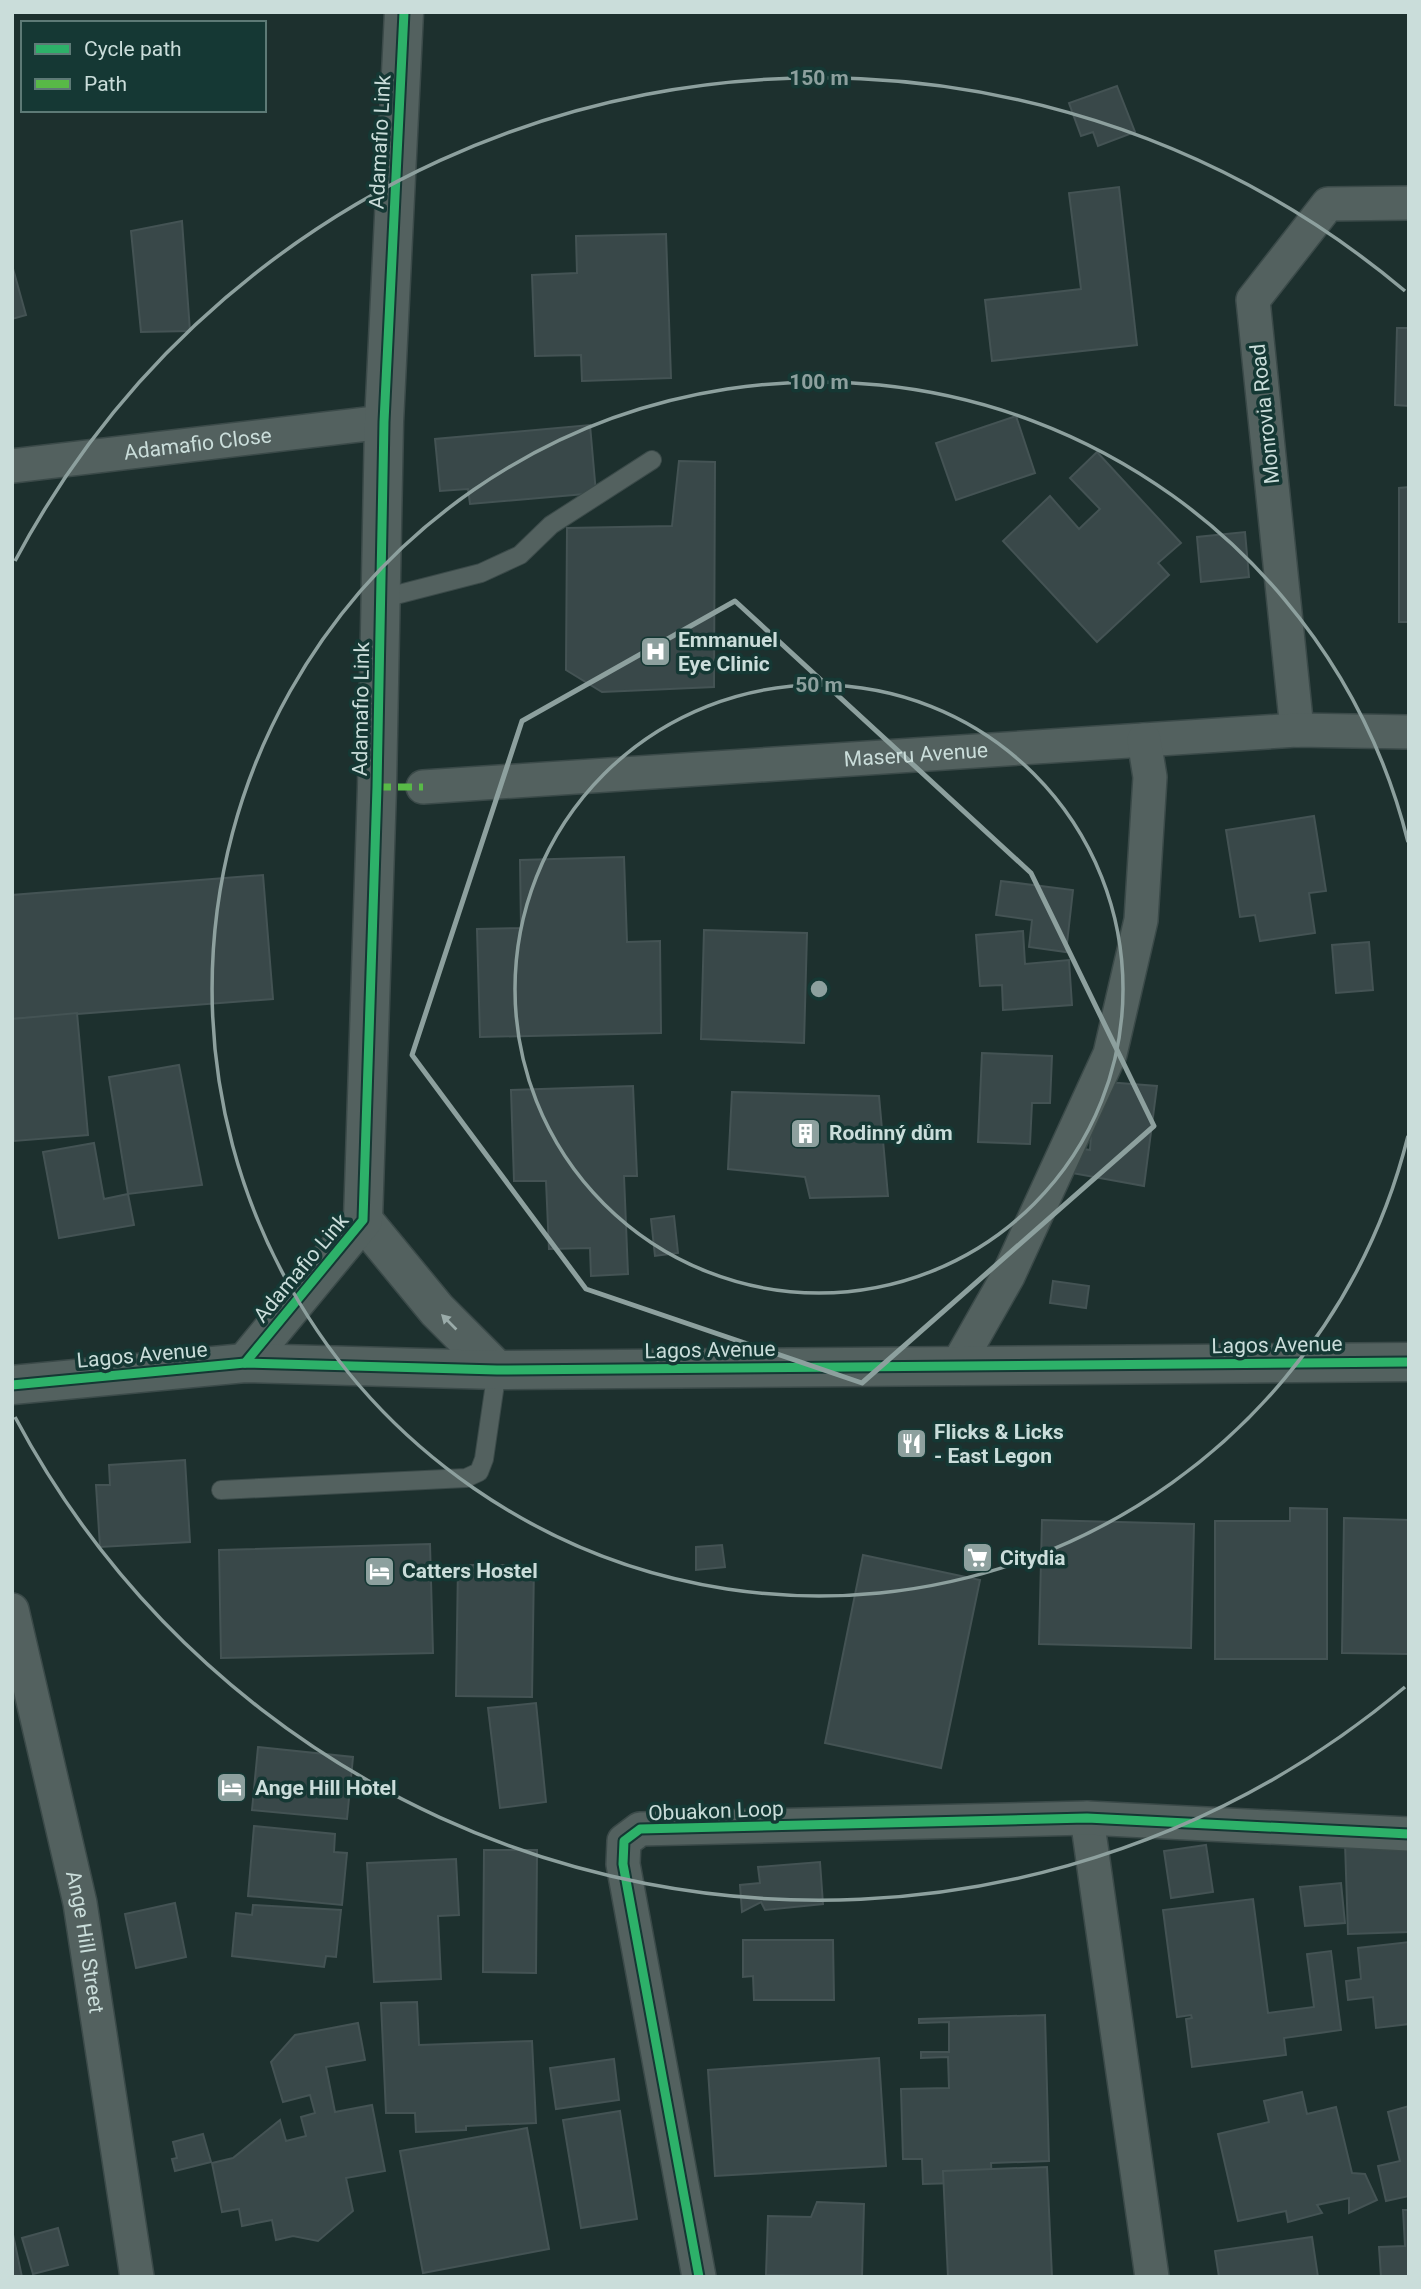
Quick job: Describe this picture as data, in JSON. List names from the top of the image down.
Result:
{
  "streets": {
    "street": [
      "Adamafio Link",
      "Monrovia Road",
      "Adamafio Close",
      "Maseru Avenue",
      "Lagos Avenue",
      "Obuakon Loop",
      "Ange Hill Street"
    ]
  },
  "crossings": [
    ["Adamafio Link", "Adamafio Close"],
    ["Adamafio Link", "Lagos Avenue"],
    ["Monrovia Road", "Maseru Avenue"]
  ],
  "places": {
    "hospital": ["Emmanuel Eye Clinic"],
    "building": ["Rodinný dům"],
    "restaurant": ["Flicks & Licks - East Legon"],
    "supermarket": ["Citydia"],
    "hotel": ["Catters Hostel", "Ange Hill Hotel"]
  },
  "legend": ["Cycle path", "Path"],
  "rings": ["150 m", "100 m", "50 m"]
}
